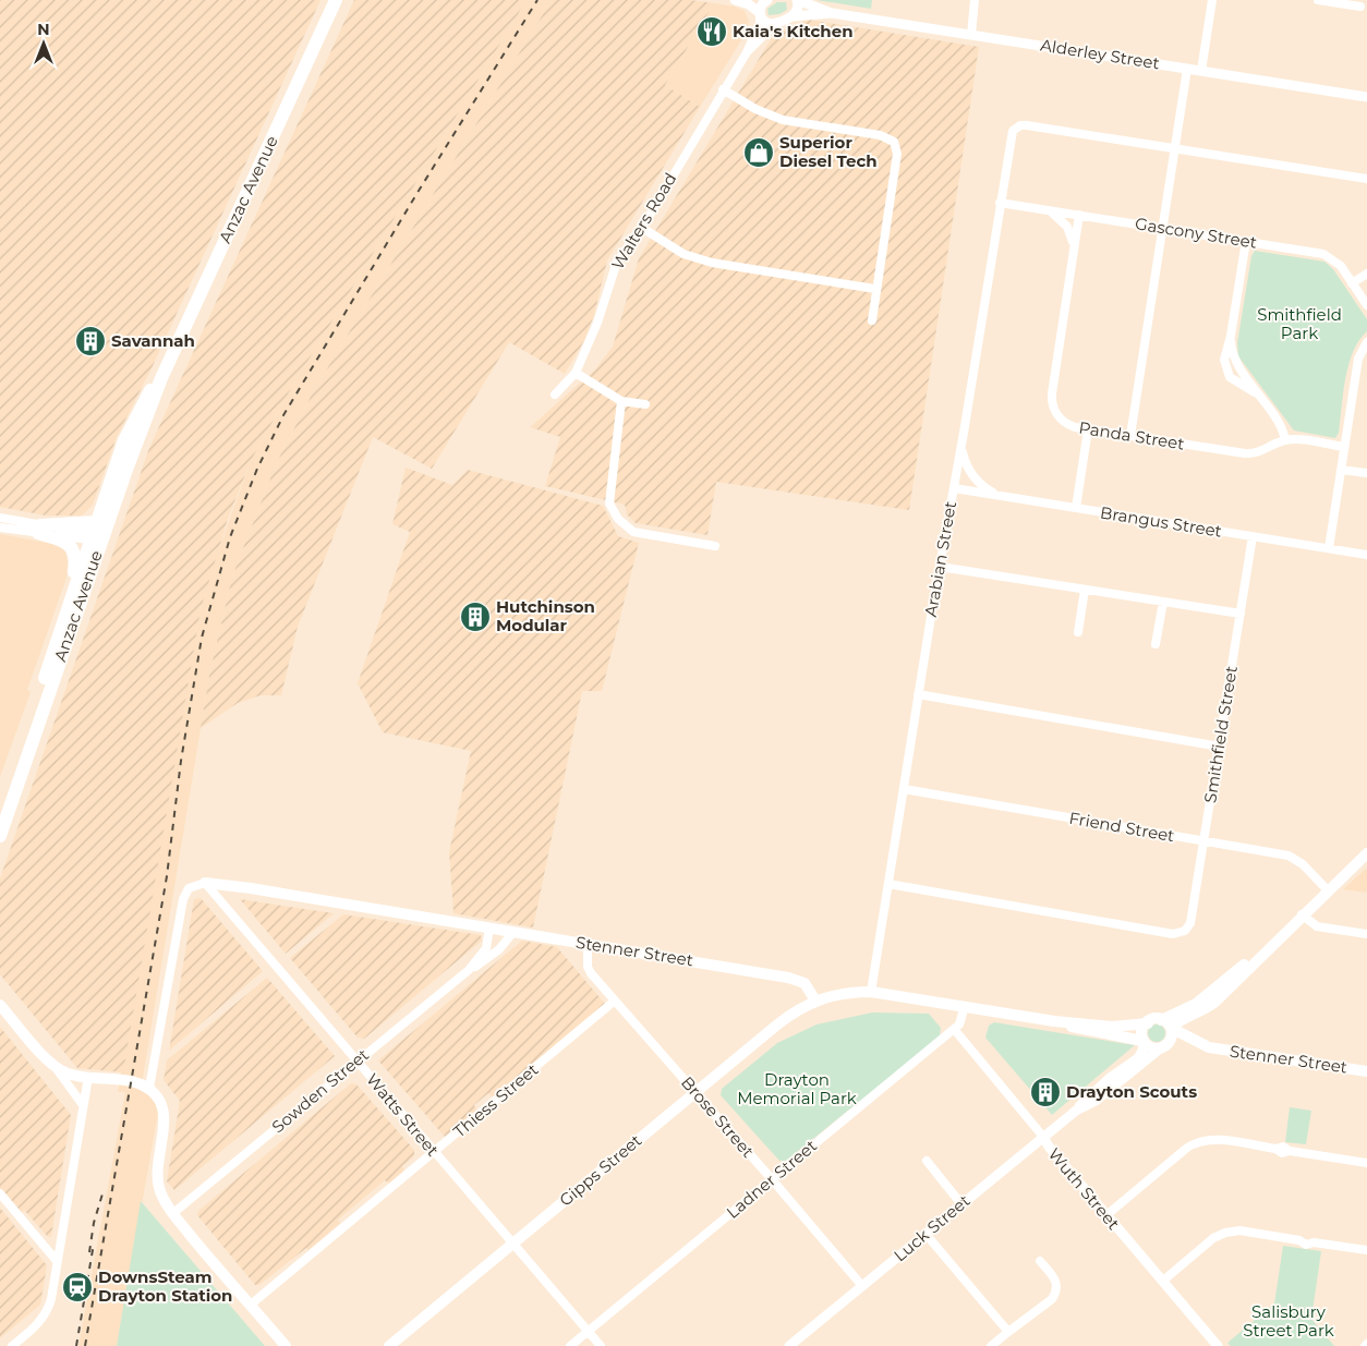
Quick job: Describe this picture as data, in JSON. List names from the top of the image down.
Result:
{
  "streets": {
    "highway": ["Anzac Avenue"],
    "main road": ["Stenner Street", "Gipps Street"],
    "street": [
      "Alderley Street",
      "Walters Road",
      "Gascony Street",
      "Panda Street",
      "Brangus Street",
      "Arabian Street",
      "Smithfield Street",
      "Friend Street",
      "Sowden Street",
      "Thiess Street",
      "Watts Street",
      "Brose Street",
      "Ladner Street",
      "Wuth Street",
      "Luck Street"
    ]
  },
  "crossings": [
    ["Gascony Street", "Panda Street"],
    ["Gascony Street", "Arabian Street"],
    ["Brangus Street", "Arabian Street"],
    ["Brangus Street", "Smithfield Street"],
    ["Arabian Street", "Smithfield Street"],
    ["Arabian Street", "Friend Street"],
    ["Smithfield Street", "Friend Street"],
    ["Stenner Street", "Sowden Street"],
    ["Stenner Street", "Watts Street"],
    ["Stenner Street", "Brose Street"],
    ["Stenner Street", "Gipps Street"],
    ["Stenner Street", "Luck Street"],
    ["Sowden Street", "Watts Street"],
    ["Thiess Street", "Watts Street"],
    ["Thiess Street", "Brose Street"],
    ["Watts Street", "Gipps Street"],
    ["Watts Street", "Ladner Street"],
    ["Brose Street", "Gipps Street"],
    ["Brose Street", "Ladner Street"],
    ["Brose Street", "Luck Street"],
    ["Ladner Street", "Wuth Street"],
    ["Wuth Street", "Luck Street"]
  ],
  "parks": ["Smithfield Park", "Drayton Memorial Park", "Salisbury Street Park"],
  "places": {
    "restaurant": ["Kaia's Kitchen"],
    "shop": ["Superior Diesel Tech"],
    "building": ["Savannah", "Hutchinson Modular", "Drayton Scouts"],
    "station": ["DownsSteam Drayton Station"]
  },
  "north": "top"
}
